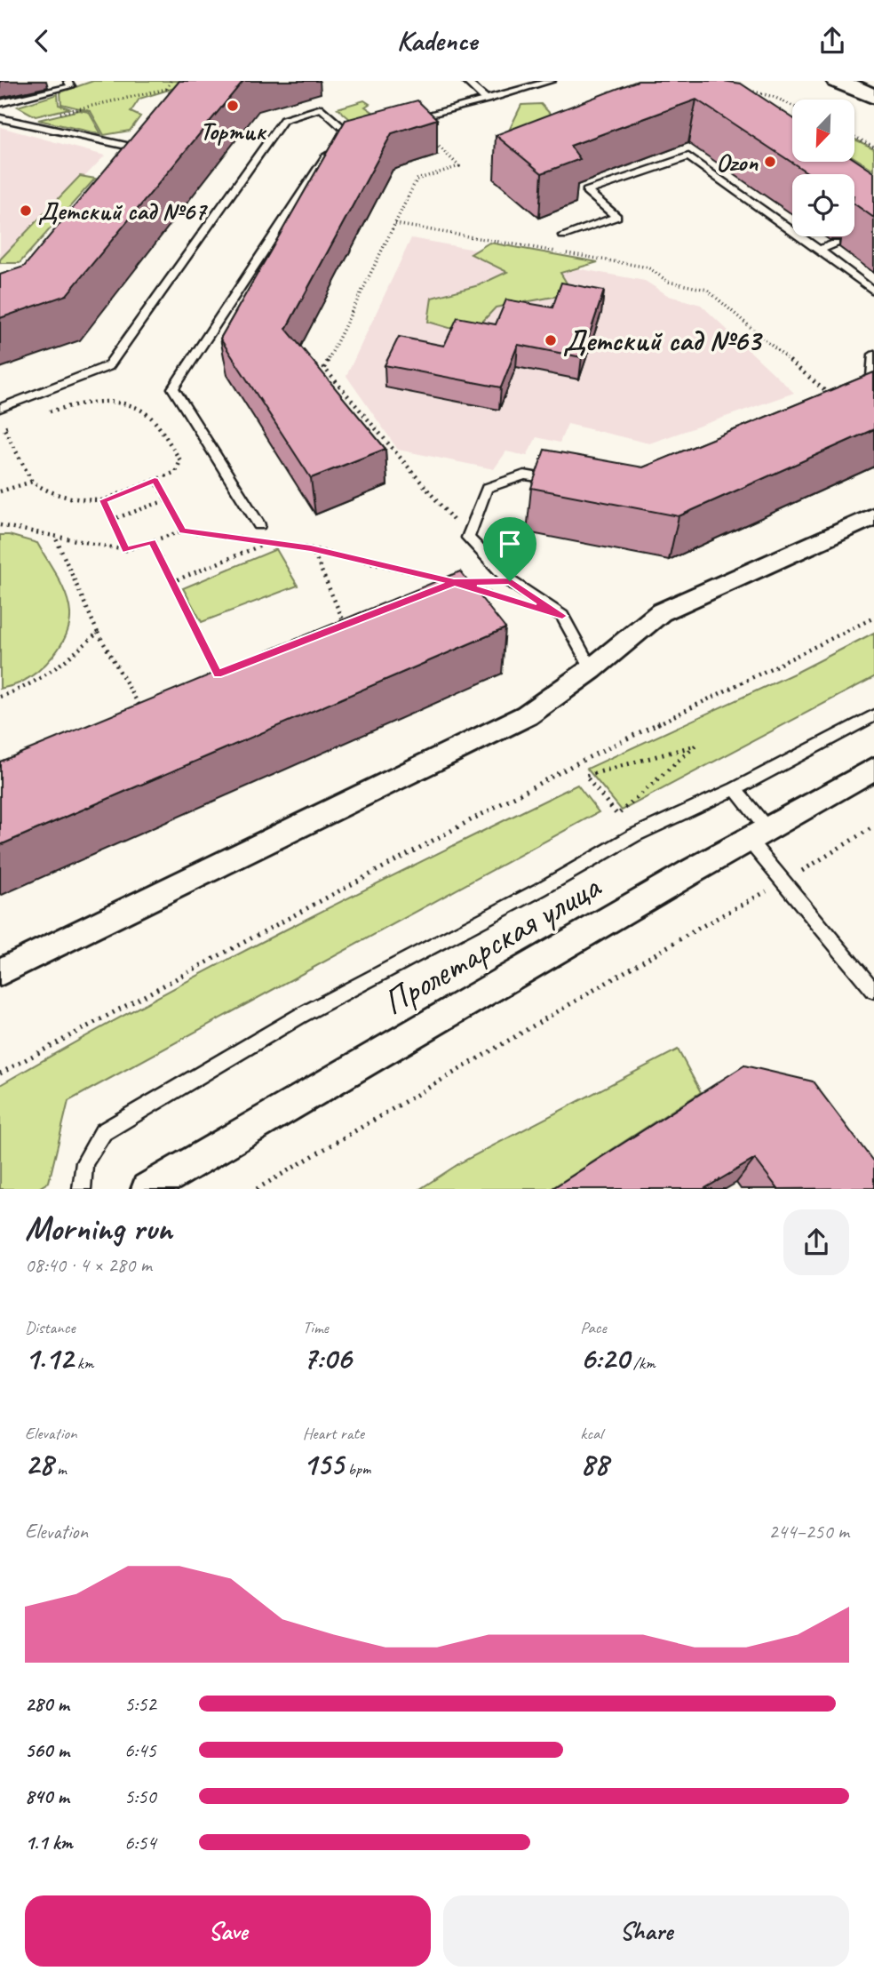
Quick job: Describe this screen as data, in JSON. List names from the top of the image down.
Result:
{
  "streets": {
    "street": ["Пролетарская улица"]
  },
  "places": [
    "Тортик",
    "Ozon",
    "Детский сад №67",
    "Детский сад №63"
  ],
  "north": "bottom left",
  "page": {
    "header": "Kadence",
    "heading": ["Morning run", "08:40 · 4 × 280 m"],
    "stats": [
      ["Distance", "1.12 km"],
      ["Time", "7:06"],
      ["Pace", "6:20 /km"],
      ["Elevation", "28 m"],
      ["Heart rate", "155 bpm"],
      ["kcal", "88"]
    ],
    "chart": ["Elevation", "244–250 m"],
    "list": [
      {
        "name": "280 m",
        "note": "5:52"
      },
      {
        "name": "560 m",
        "note": "6:45"
      },
      {
        "name": "840 m",
        "note": "5:50"
      },
      {
        "name": "1.1 km",
        "note": "6:54"
      }
    ],
    "buttons": ["Save", "Share"]
  }
}
